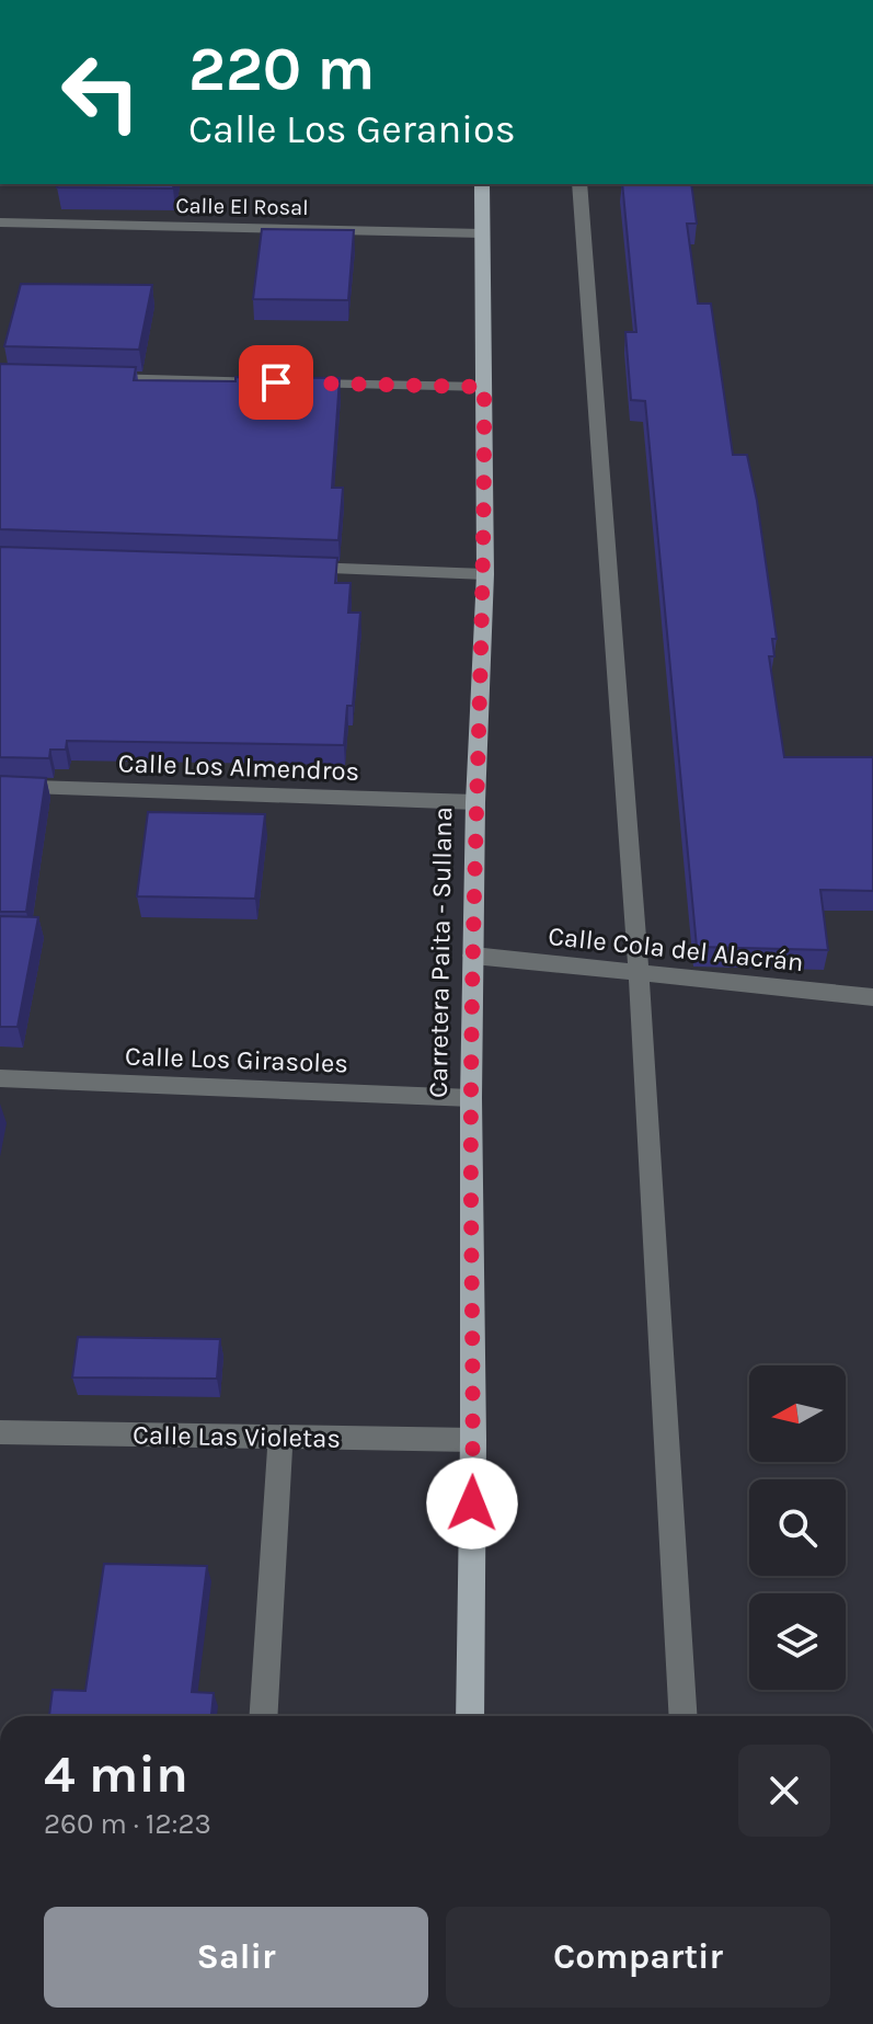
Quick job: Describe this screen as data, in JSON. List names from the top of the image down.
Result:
{
  "streets": {
    "main road": ["Carretera Paita - Sullana"],
    "street": [
      "Calle El Rosal",
      "Calle Los Almendros",
      "Calle Cola del Alacrán",
      "Calle Los Girasoles",
      "Calle Las Violetas"
    ]
  },
  "crossings": [
    ["Calle El Rosal", "Carretera Paita - Sullana"],
    ["Calle Los Almendros", "Carretera Paita - Sullana"],
    ["Calle Cola del Alacrán", "Carretera Paita - Sullana"],
    ["Carretera Paita - Sullana", "Calle Los Girasoles"],
    ["Carretera Paita - Sullana", "Calle Las Violetas"]
  ],
  "north": "left",
  "page": {
    "turn": ["220 m", "Calle Los Geranios"],
    "heading": ["4 min", "260 m · 12:23"],
    "buttons": ["Salir", "Compartir"]
  }
}
